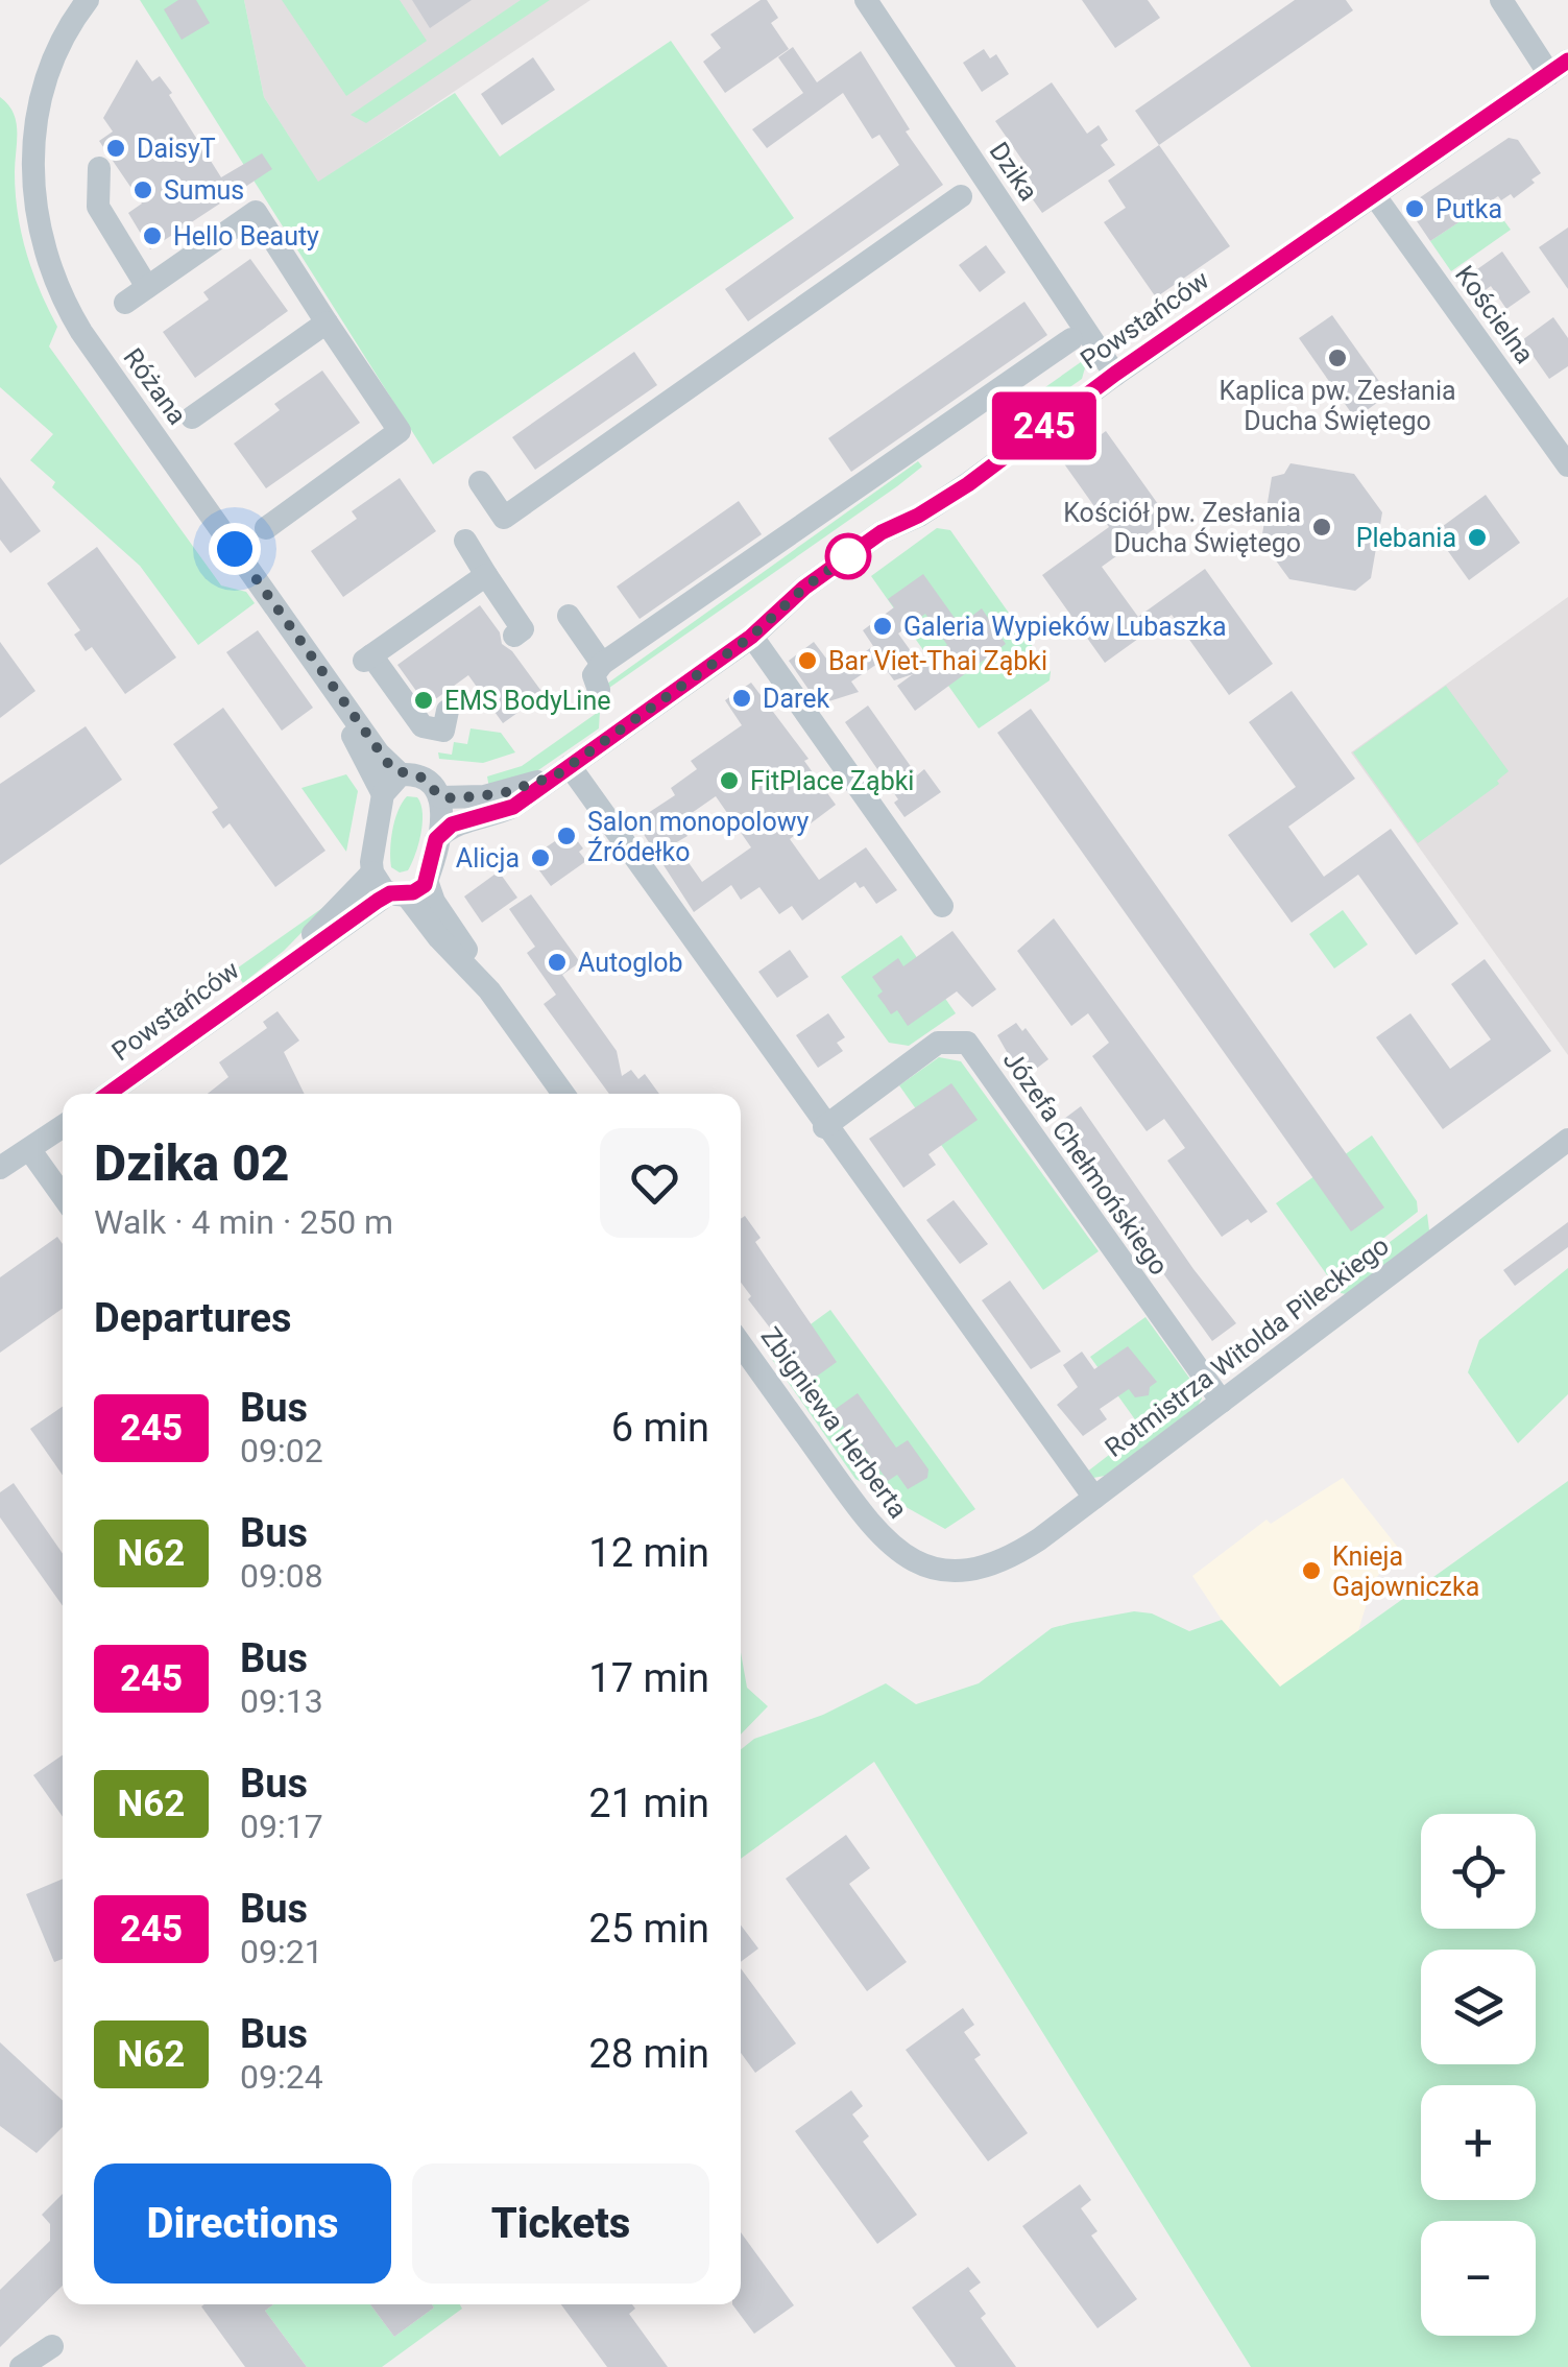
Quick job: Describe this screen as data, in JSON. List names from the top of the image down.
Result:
{
  "streets": {
    "street": [
      "Dzika",
      "Kościelna",
      "Powstańców",
      "Różana",
      "Józefa Chełmońskiego",
      "Rotmistrza Witolda Pileckiego",
      "Zbigniewa Herberta"
    ]
  },
  "crossings": [
    ["Dzika", "Powstańców"],
    ["Kościelna", "Powstańców"],
    ["Powstańców", "Różana"],
    ["Józefa Chełmońskiego", "Rotmistrza Witolda Pileckiego"],
    ["Rotmistrza Witolda Pileckiego", "Zbigniewa Herberta"]
  ],
  "places": [
    "DaisyT",
    "Sumus",
    "Putka",
    "Hello Beauty",
    "Kaplica pw. Zesłania Ducha Świętego",
    "Kościół pw. Zesłania Ducha Świętego",
    "Plebania",
    "Galeria Wypieków Lubaszka",
    "Bar Viet-Thai Ząbki",
    "Darek",
    "EMS BodyLine",
    "FitPlace Ząbki",
    "Salon monopolowy Źródełko",
    "Alicja",
    "Autoglob",
    "Knieja Gajowniczka"
  ],
  "lines": ["bus line 245"],
  "page": {
    "on_map": "245",
    "heading": [
      ["Dzika 02", "Walk · 4 min · 250 m"],
      "Departures"
    ],
    "list": [
      {
        "mark": "245",
        "name": "Bus",
        "note": "09:02",
        "value": "6 min"
      },
      {
        "mark": "N62",
        "name": "Bus",
        "note": "09:08",
        "value": "12 min"
      },
      {
        "mark": "245",
        "name": "Bus",
        "note": "09:13",
        "value": "17 min"
      },
      {
        "mark": "N62",
        "name": "Bus",
        "note": "09:17",
        "value": "21 min"
      },
      {
        "mark": "245",
        "name": "Bus",
        "note": "09:21",
        "value": "25 min"
      },
      {
        "mark": "N62",
        "name": "Bus",
        "note": "09:24",
        "value": "28 min"
      }
    ],
    "map_buttons": ["+", "−"],
    "buttons": ["Directions", "Tickets"]
  }
}
